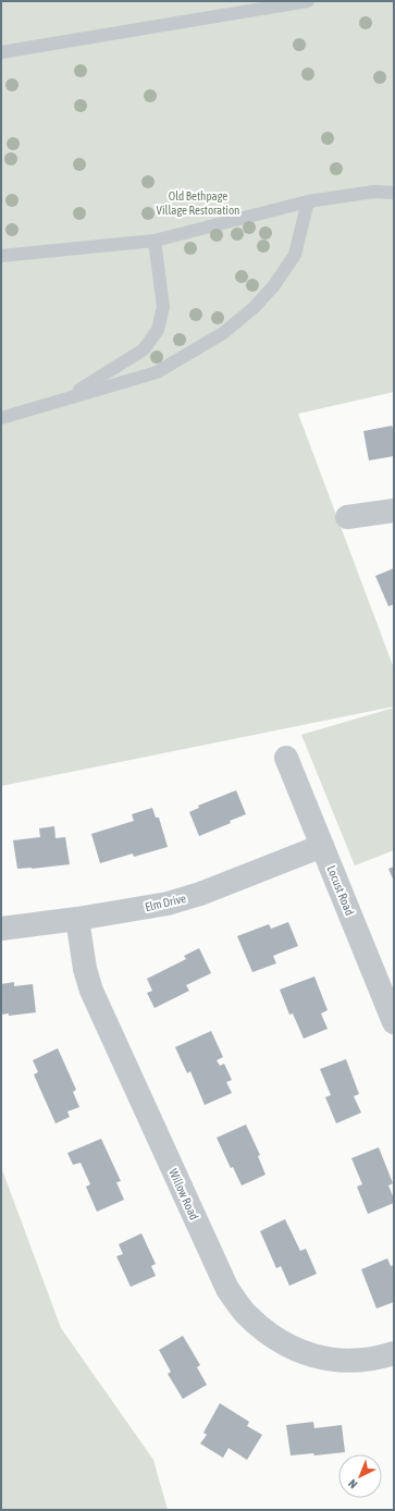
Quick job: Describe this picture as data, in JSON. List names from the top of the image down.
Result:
{
  "streets": {
    "street": ["Locust Road", "Elm Drive", "Willow Road"]
  },
  "crossings": [
    ["Locust Road", "Elm Drive"],
    ["Elm Drive", "Willow Road"]
  ],
  "parks": ["Old Bethpage Village Restoration"],
  "north": "bottom left"
}
